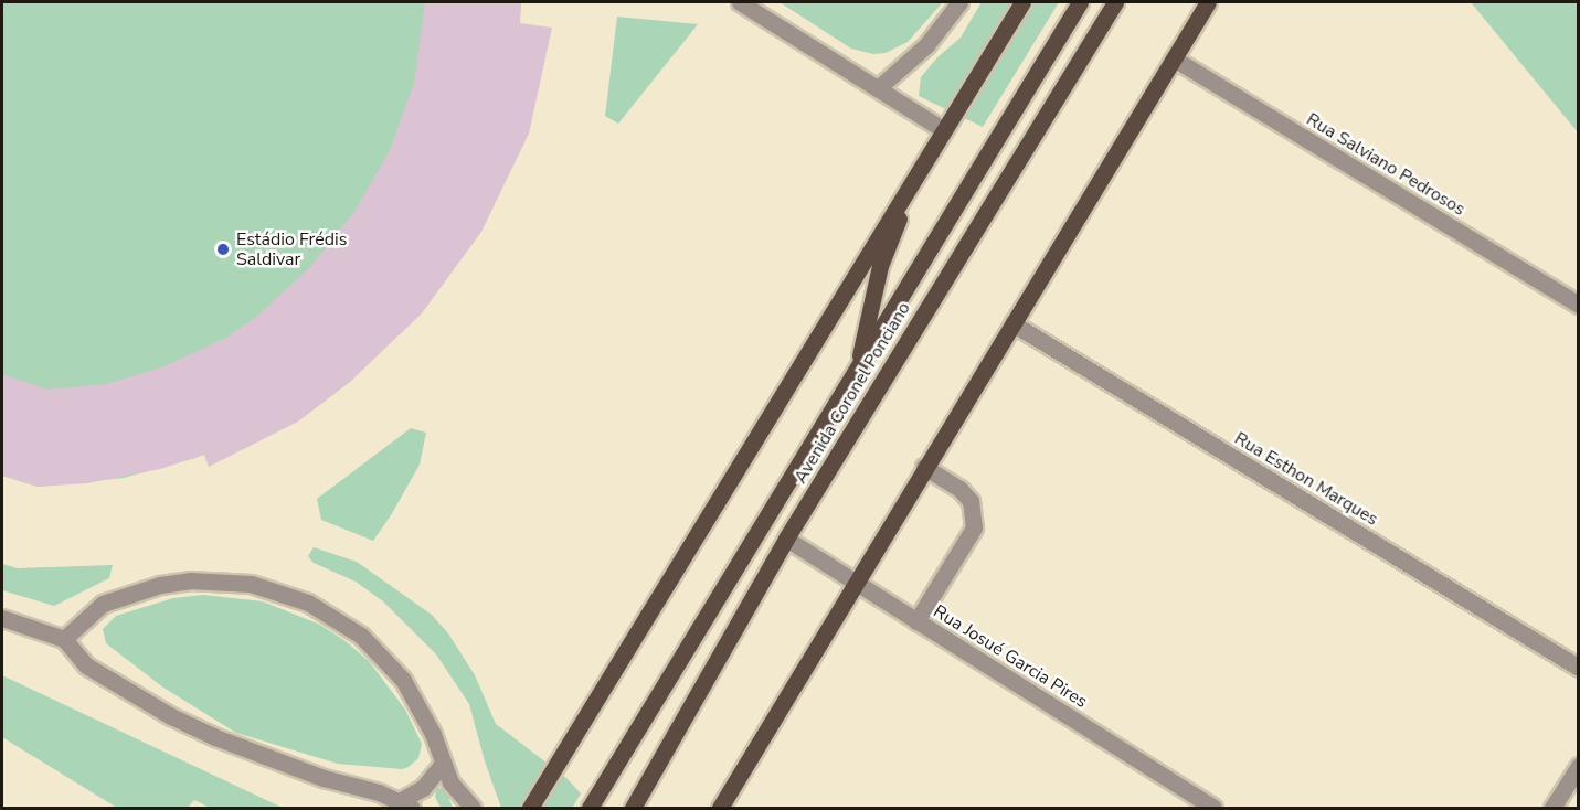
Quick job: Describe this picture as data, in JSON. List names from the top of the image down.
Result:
{
  "streets": {
    "main road": ["Avenida Coronel Ponciano"],
    "street": ["Rua Salviano Pedrosos", "Rua Esthon Marques", "Rua Josué Garcia Pires"]
  },
  "crossings": [
    ["Avenida Coronel Ponciano", "Rua Josué Garcia Pires"]
  ],
  "places": ["Estádio Frédis Saldivar"]
}
